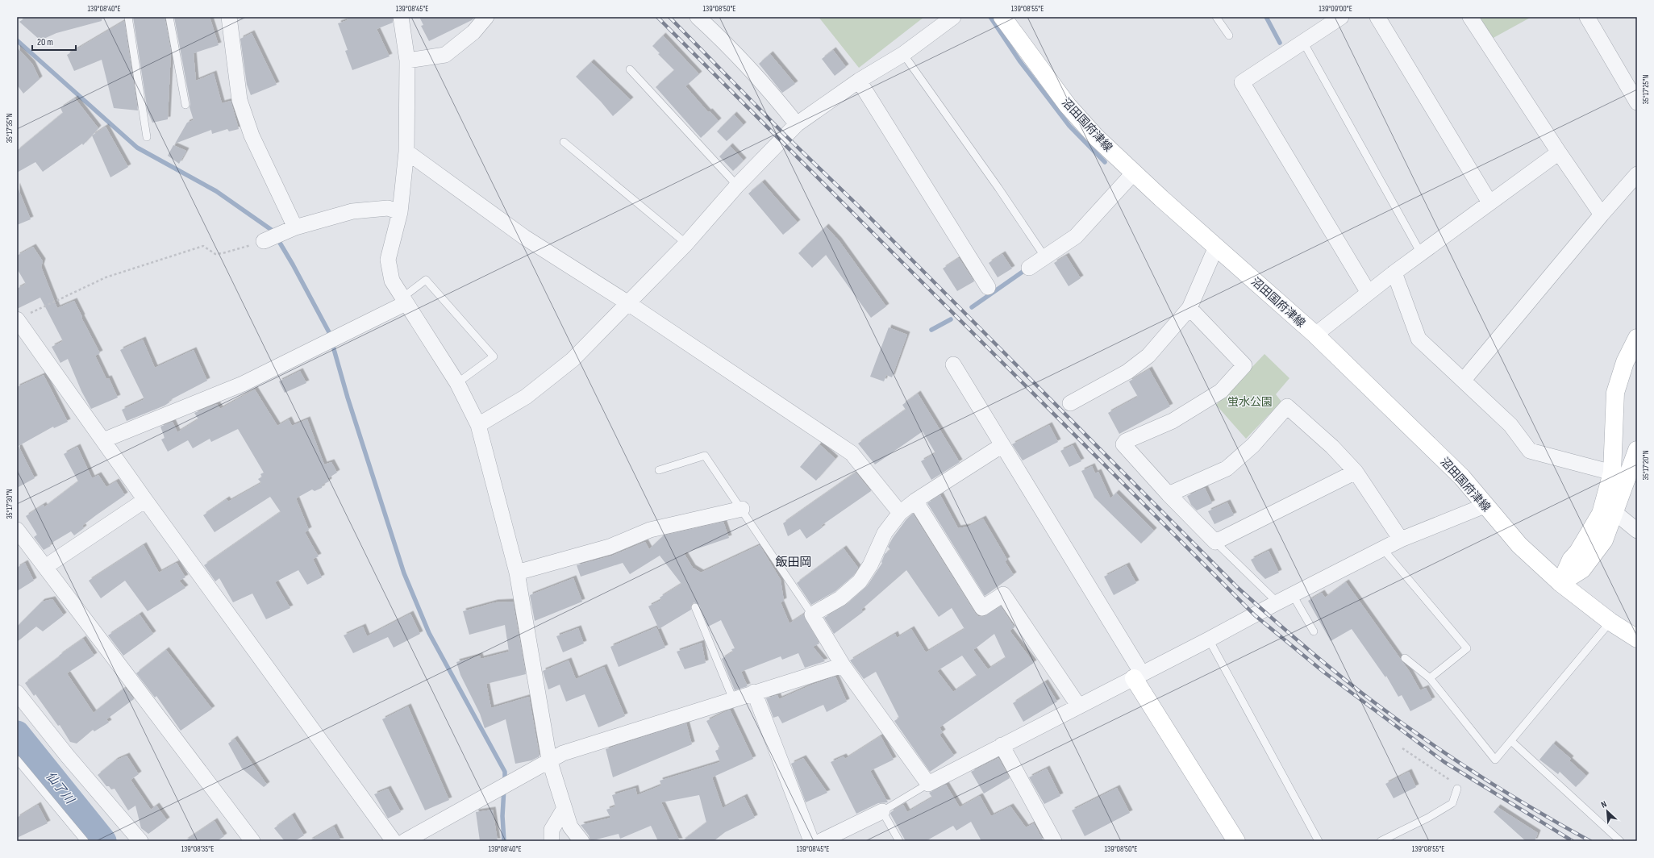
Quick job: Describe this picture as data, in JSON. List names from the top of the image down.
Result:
{
  "streets": {
    "main road": ["沼田国府津線"]
  },
  "districts": ["飯田岡"],
  "water": ["仙了川"],
  "parks": ["蛍水公園"],
  "scale_bar": "20 m",
  "north": "top left",
  "coordinates": [
    "139°08'40\"E",
    "139°08'45\"E",
    "139°08'50\"E",
    "139°08'55\"E",
    "139°09'00\"E",
    "35°17'25\"N",
    "35°17'35\"N",
    "35°17'20\"N",
    "35°17'30\"N",
    "139°08'35\"E"
  ]
}
